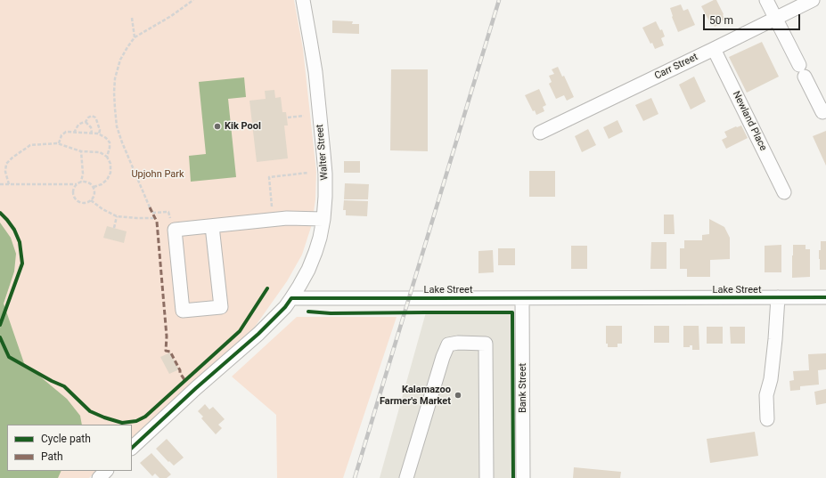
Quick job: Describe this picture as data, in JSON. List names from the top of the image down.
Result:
{
  "streets": {
    "street": [
      "Carr Street",
      "Newland Place",
      "Walter Street",
      "Lake Street",
      "Bank Street"
    ]
  },
  "crossings": [
    ["Carr Street", "Newland Place"],
    ["Walter Street", "Lake Street"],
    ["Lake Street", "Bank Street"]
  ],
  "parks": ["Upjohn Park"],
  "places": ["Kik Pool", "Kalamazoo Farmer's Market"],
  "legend": ["Cycle path", "Path"],
  "scale_bar": "50 m"
}
